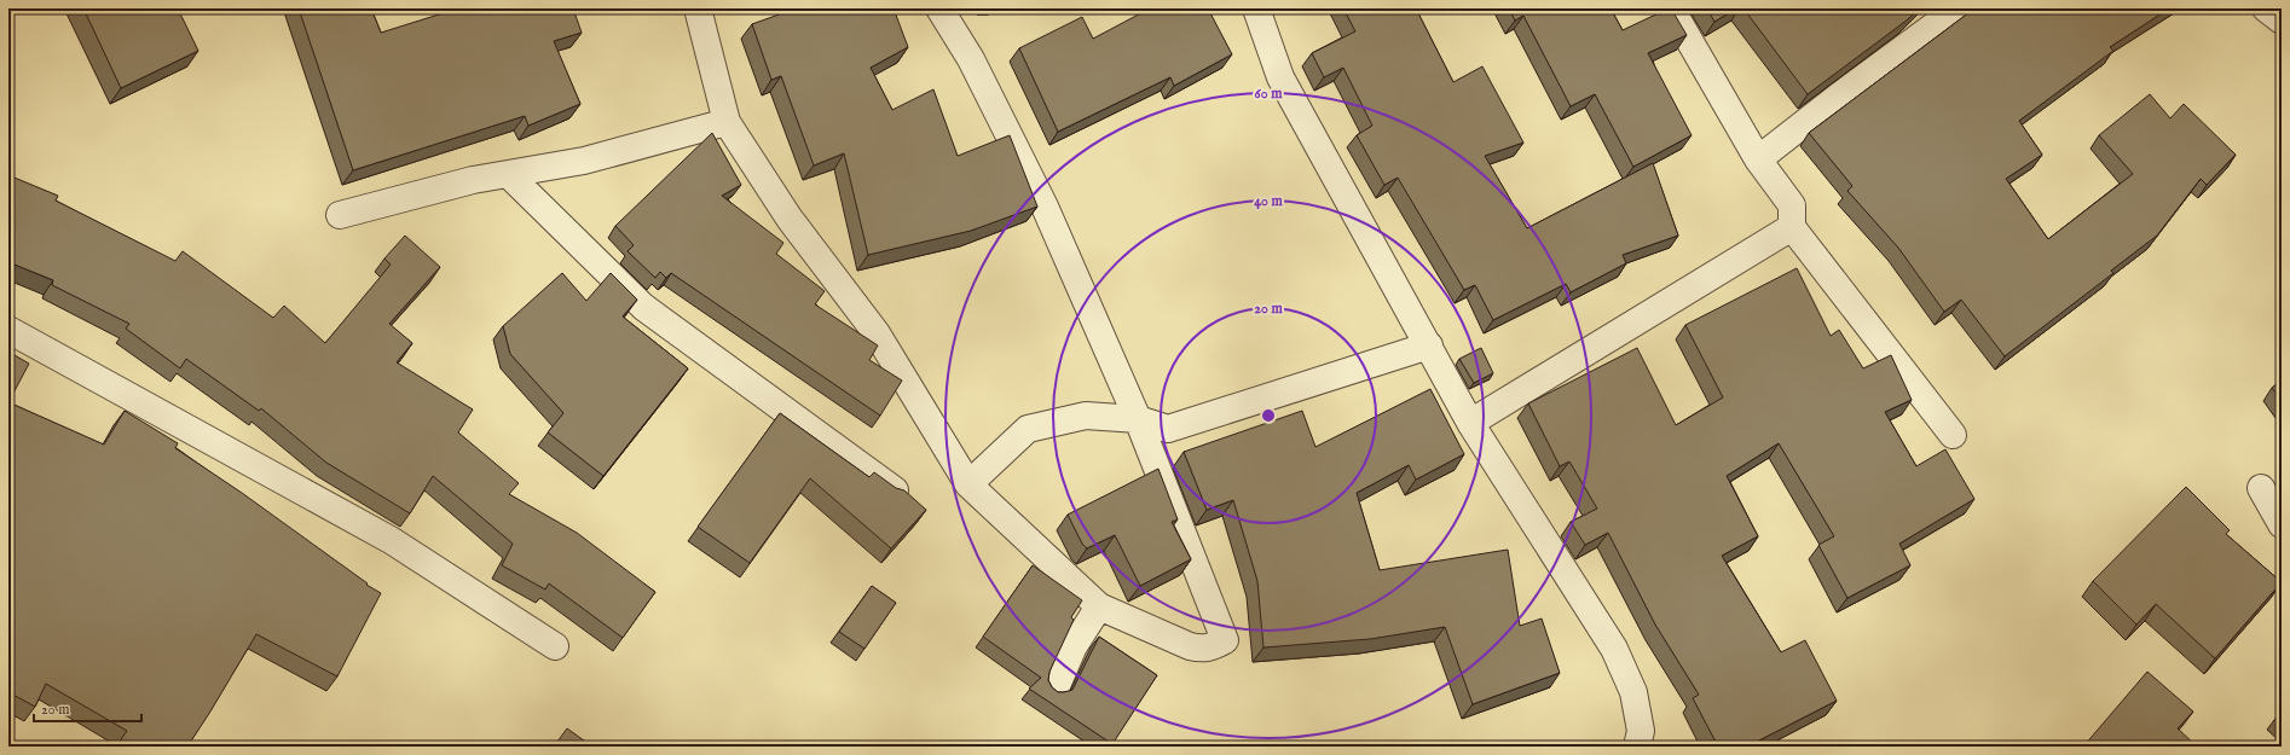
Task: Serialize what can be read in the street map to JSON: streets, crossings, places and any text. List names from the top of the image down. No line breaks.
{"scale_bar":"20 m","rings":["60 m","40 m","20 m"]}
